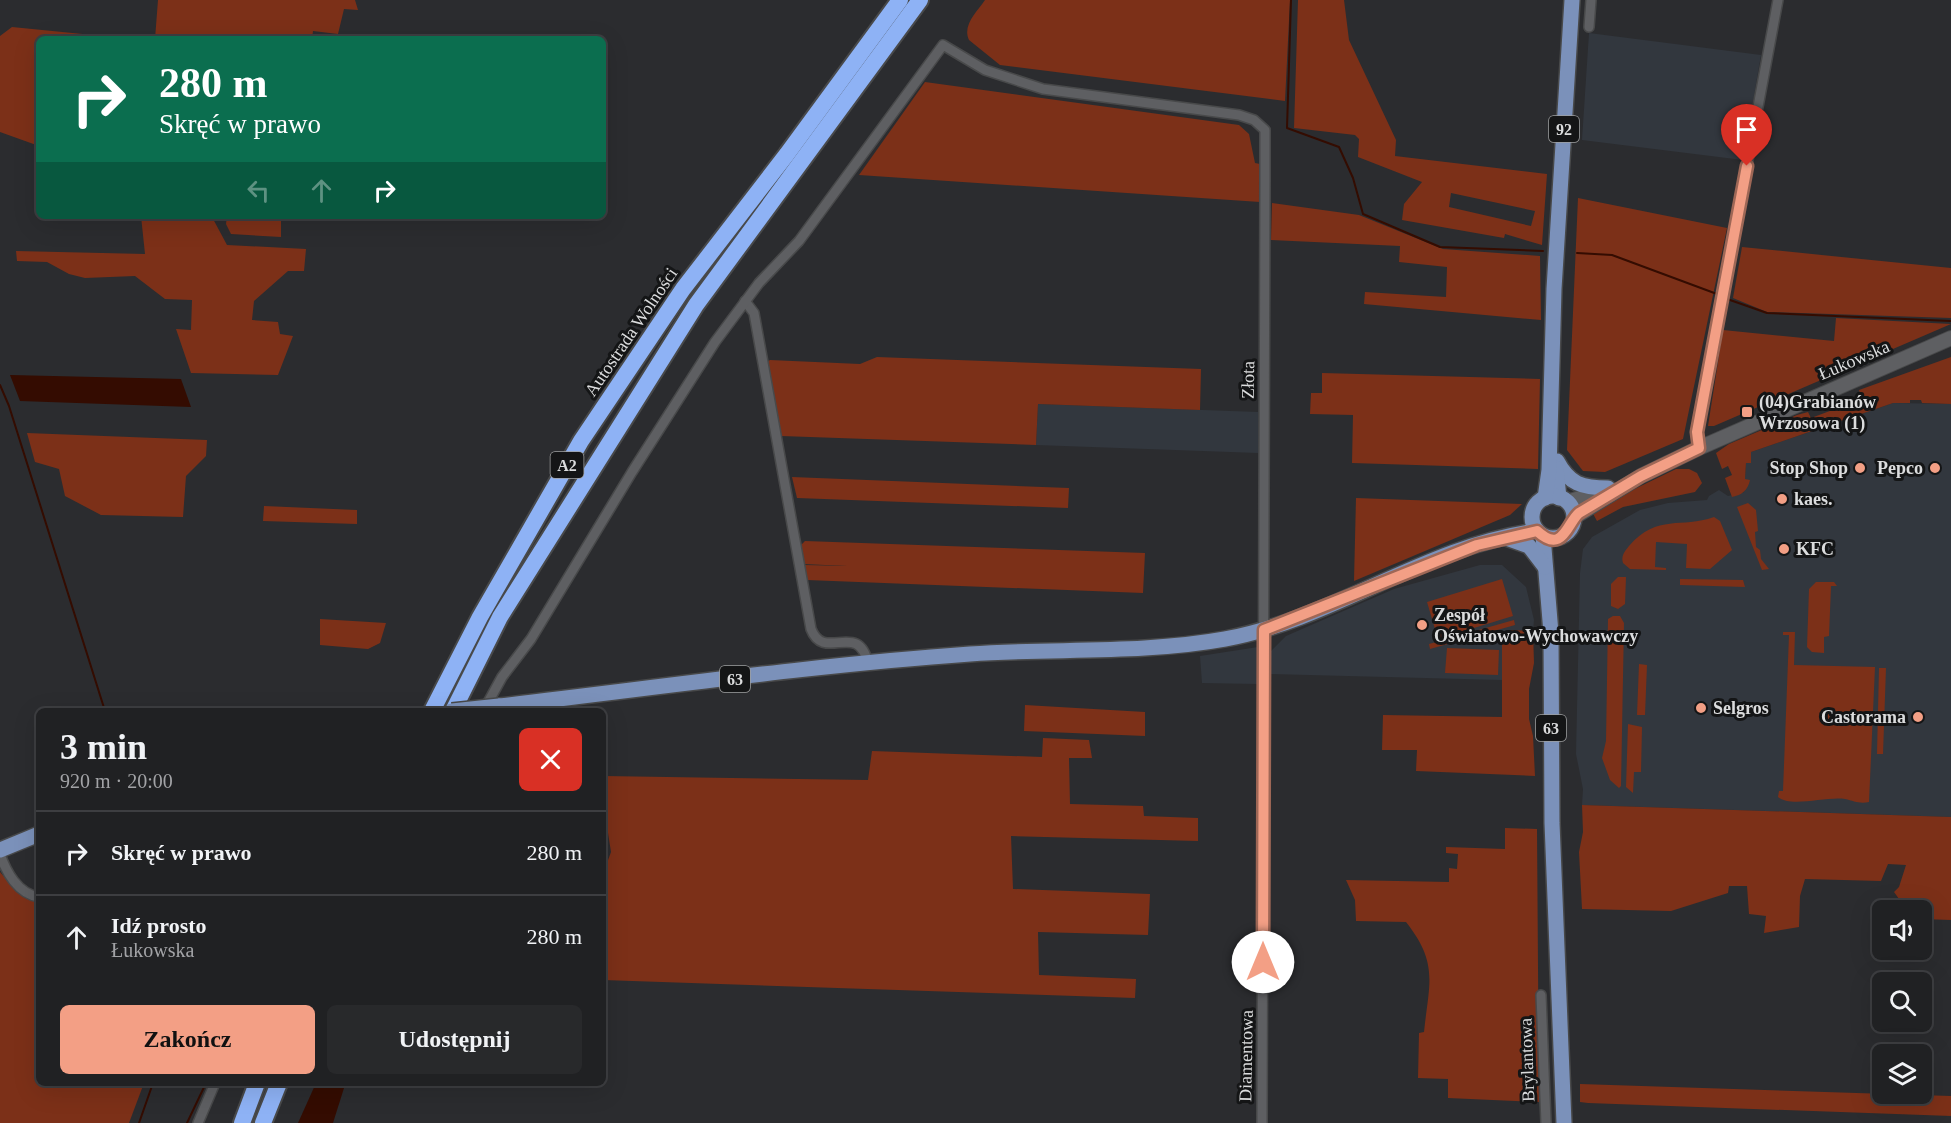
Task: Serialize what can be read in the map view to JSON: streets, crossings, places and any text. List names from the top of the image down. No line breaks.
{"streets":{"highway":["Autostrada Wolności","A2"],"main road":["92","Łukowska","63"],"street":["Złota","Diamentowa","Brylantowa"]},"crossings":[["92","Łukowska"],["92","63"],["Łukowska","63"],["Złota","63"],["Złota","Diamentowa"],["63","Diamentowa"]],"places":{"transit":["(04)Grabianów Wrzosowa (1)"],"other":["Stop Shop","Pepco","kaes.","KFC","Zespół Oświatowo-Wychowawczy","Selgros","Castorama"]},"page":{"turn":["280 m","Skręć w prawo"],"heading":["3 min","920 m · 20:00"],"list":[{"name":"Skręć w prawo","value":"280 m"},{"name":"Idź prosto","note":"Łukowska","value":"280 m"}],"buttons":["Zakończ","Udostępnij"]}}
